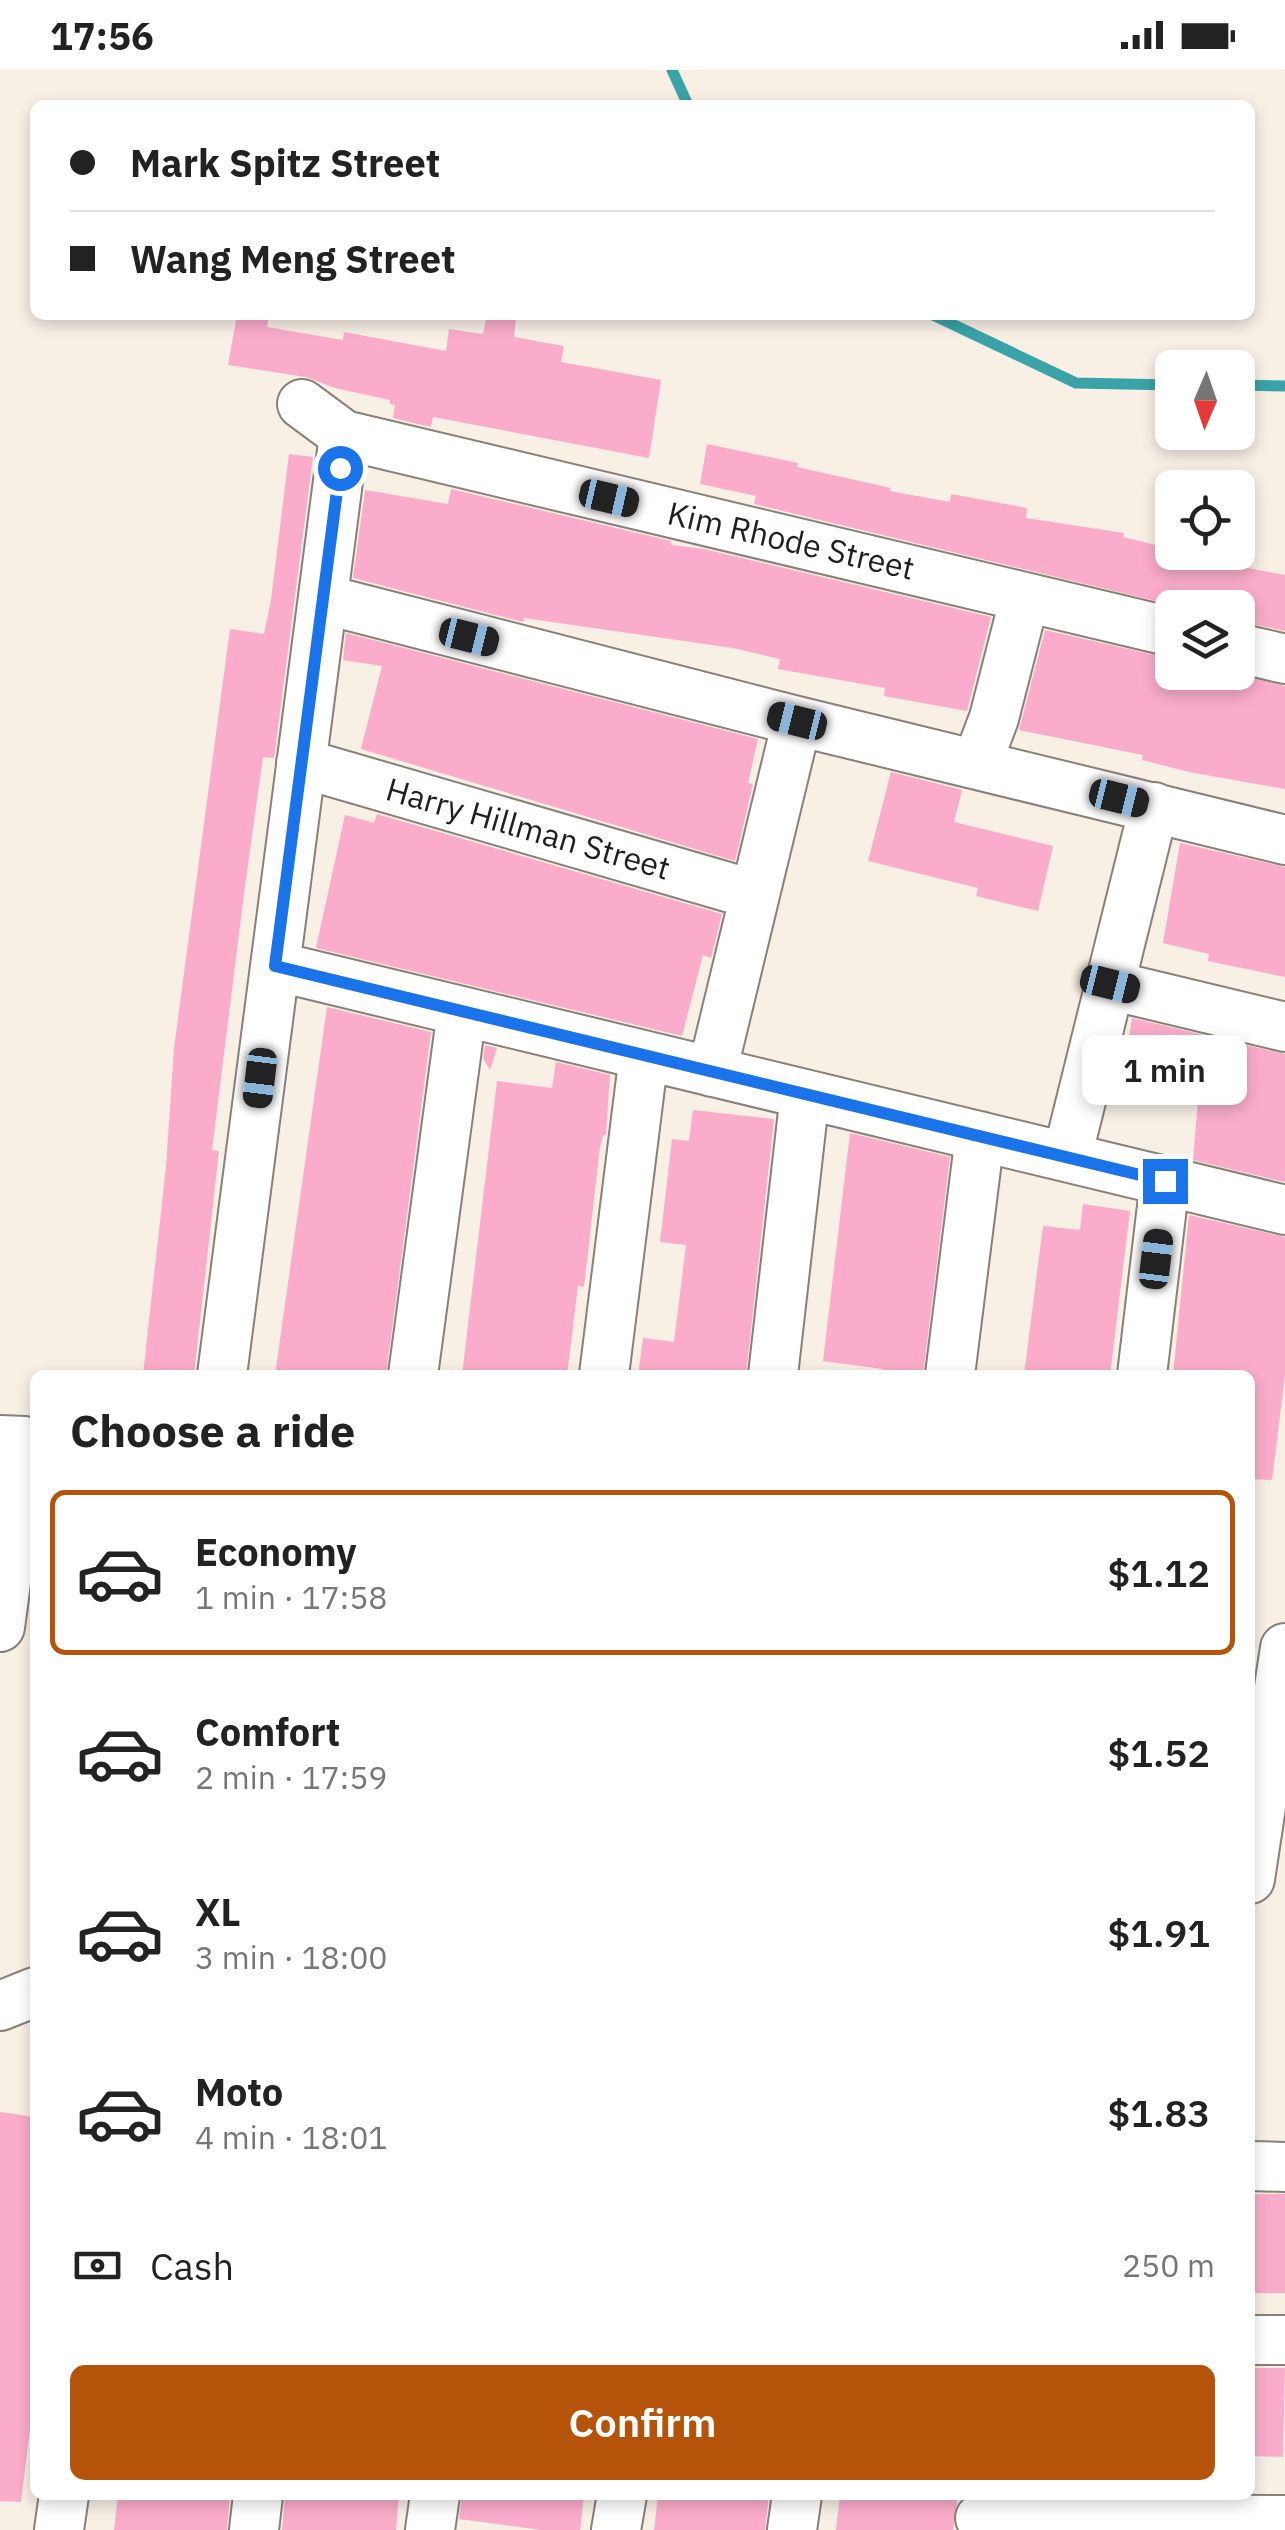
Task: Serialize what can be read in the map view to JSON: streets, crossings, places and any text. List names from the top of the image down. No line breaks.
{"streets":{"street":["Kim Rhode Street","Harry Hillman Street"]},"north":"bottom","page":{"status":"17:56","banner":["Mark Spitz Street","Wang Meng Street"],"bubble":"1 min","heading":"Choose a ride","list":[{"name":"Economy","note":"1 min · 17:58","value":"$1.12"},{"name":"Comfort","note":"2 min · 17:59","value":"$1.52"},{"name":"XL","note":"3 min · 18:00","value":"$1.91"},{"name":"Moto","note":"4 min · 18:01","value":"$1.83"}],"pay":["Cash","250 m"],"buttons":"Confirm"}}
